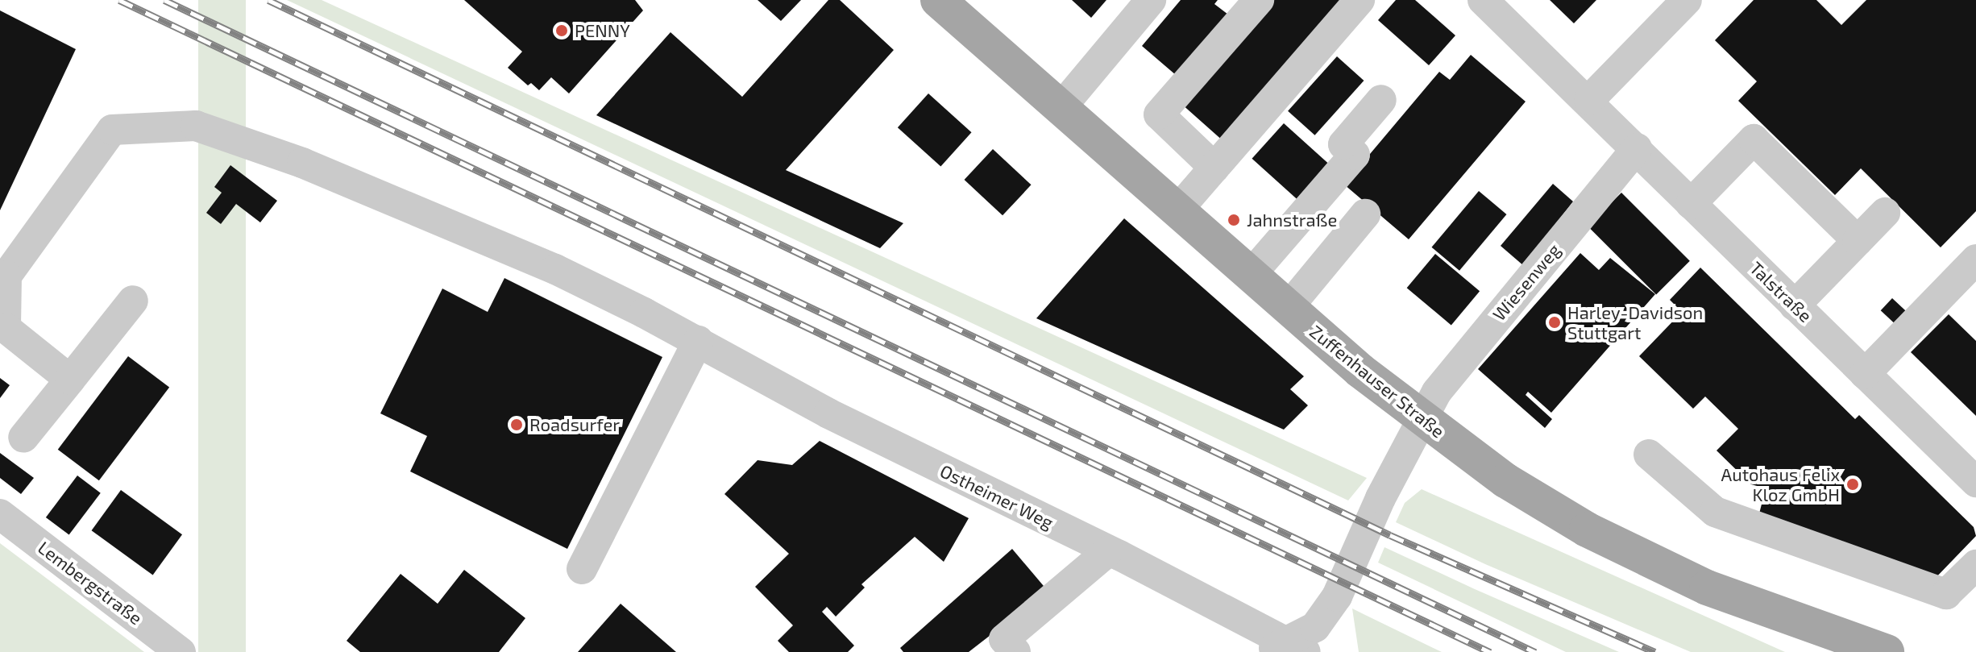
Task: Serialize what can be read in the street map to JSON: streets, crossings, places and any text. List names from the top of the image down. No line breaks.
{"streets":{"main road":["Zuffenhauser Straße"],"street":["Wiesenweg","Talstraße","Ostheimer Weg","Lembergstraße"]},"crossings":[["Wiesenweg","Talstraße"],["Wiesenweg","Zuffenhauser Straße"]],"places":["PENNY","Jahnstraße","Harley-Davidson Stuttgart","Roadsurfer","Autohaus Felix Kloz GmbH"]}
